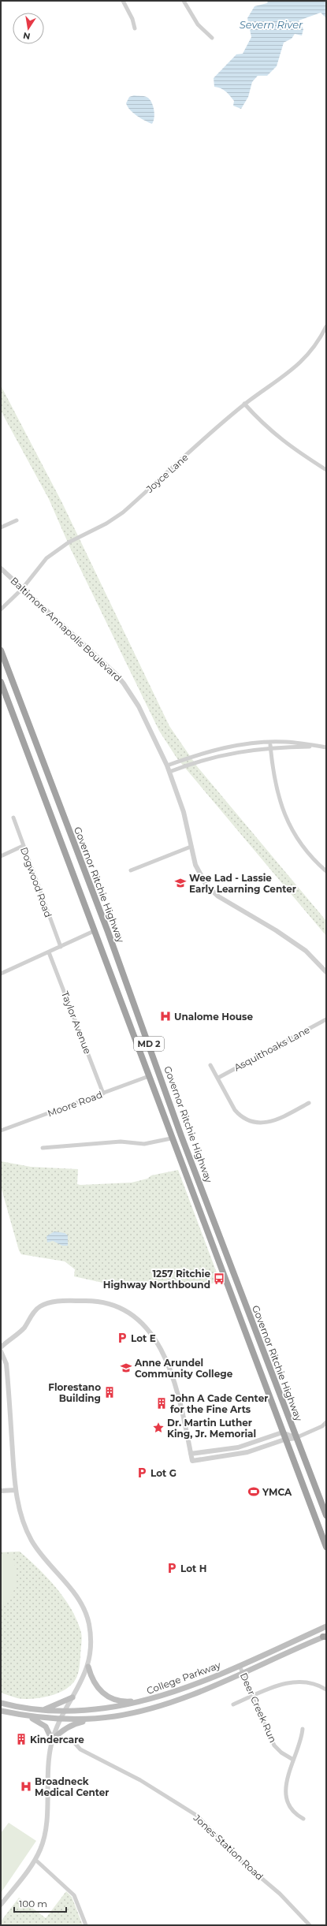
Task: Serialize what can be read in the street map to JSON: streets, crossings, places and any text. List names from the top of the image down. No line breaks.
{"streets":{"highway":["Governor Ritchie Highway","MD 2"],"main road":["College Parkway"],"street":["Joyce Lane","Baltimore Annapolis Boulevard","Dogwood Road","Taylor Avenue","Asquithoaks Lane","Moore Road","Deer Creek Run","Jones Station Road"]},"crossings":[["Joyce Lane","Baltimore Annapolis Boulevard"],["Governor Ritchie Highway","Moore Road"],["Taylor Avenue","Moore Road"],["College Parkway","Deer Creek Run"]],"water":["Severn River"],"places":{"school or university":["Wee Lad - Lassie Early Learning Center","Anne Arundel Community College"],"hospital":["Unalome House","Broadneck Medical Center"],"bus stop":["1257 Ritchie Highway Northbound"],"parking":["Lot E","Lot G","Lot H"],"building":["Florestano Building","John A Cade Center for the Fine Arts","Kindercare"],"place":["Dr. Martin Luther King, Jr. Memorial"],"sports":["YMCA"]},"scale_bar":"100 m","north":"bottom"}
